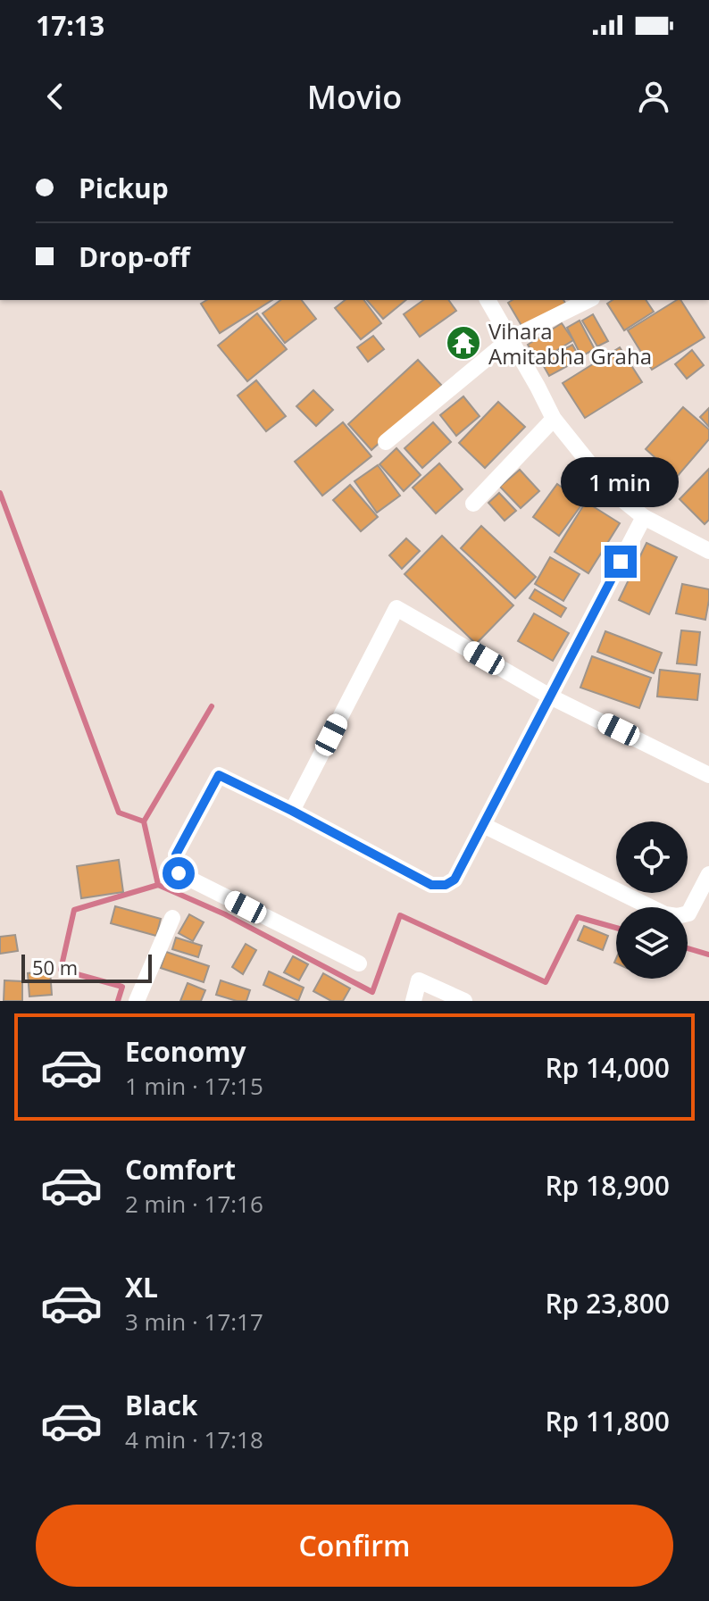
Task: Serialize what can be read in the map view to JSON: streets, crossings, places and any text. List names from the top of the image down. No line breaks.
{"places":{"temple":["Vihara Amitabha Graha"]},"scale_bar":"50 m","page":{"status":"17:13","header":"Movio","banner":["Pickup","Drop-off"],"bubble":"1 min","scale":"50 m","list":[{"name":"Economy","note":"1 min · 17:15","value":"Rp 14,000"},{"name":"Comfort","note":"2 min · 17:16","value":"Rp 18,900"},{"name":"XL","note":"3 min · 17:17","value":"Rp 23,800"},{"name":"Black","note":"4 min · 17:18","value":"Rp 11,800"}],"buttons":"Confirm"}}
